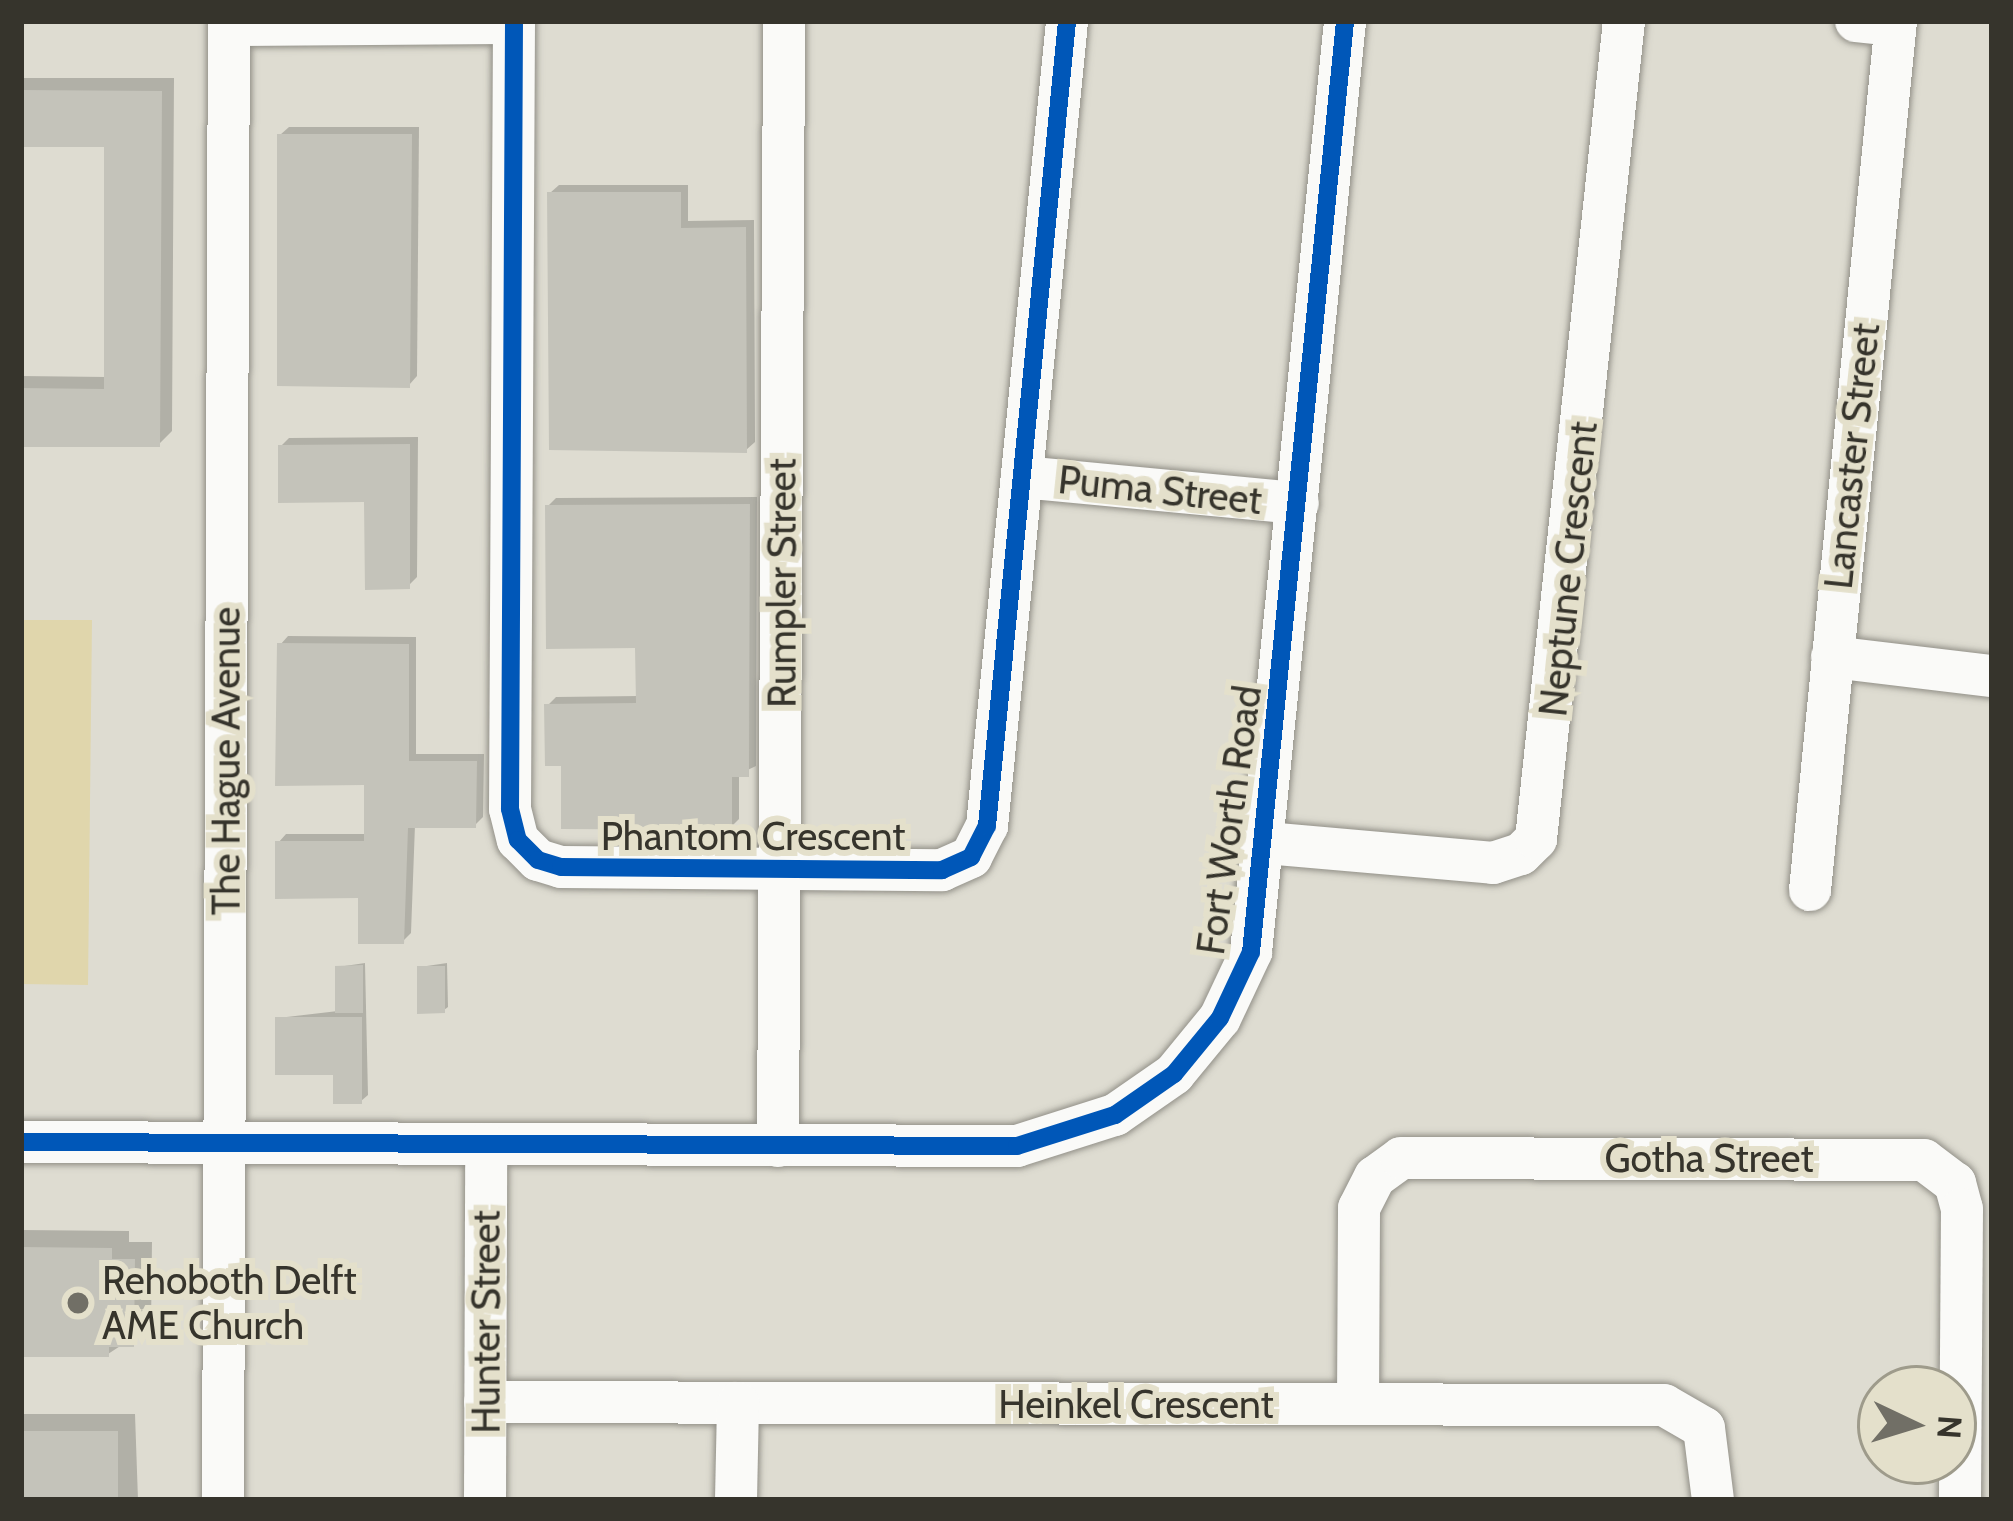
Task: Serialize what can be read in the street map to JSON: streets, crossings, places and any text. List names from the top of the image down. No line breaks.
{"streets":{"street":["Lancaster Street","Puma Street","Neptune Crescent","Rumpler Street","The Hague Avenue","Fort Worth Road","Phantom Crescent","Gotha Street","Hunter Street","Heinkel Crescent"]},"crossings":[["Puma Street","Fort Worth Road"],["Puma Street","Phantom Crescent"],["Neptune Crescent","Fort Worth Road"],["Rumpler Street","Fort Worth Road"],["Rumpler Street","Phantom Crescent"],["The Hague Avenue","Fort Worth Road"],["Fort Worth Road","Hunter Street"],["Gotha Street","Heinkel Crescent"],["Hunter Street","Heinkel Crescent"]],"places":["Rehoboth Delft AME Church"],"north":"right"}
